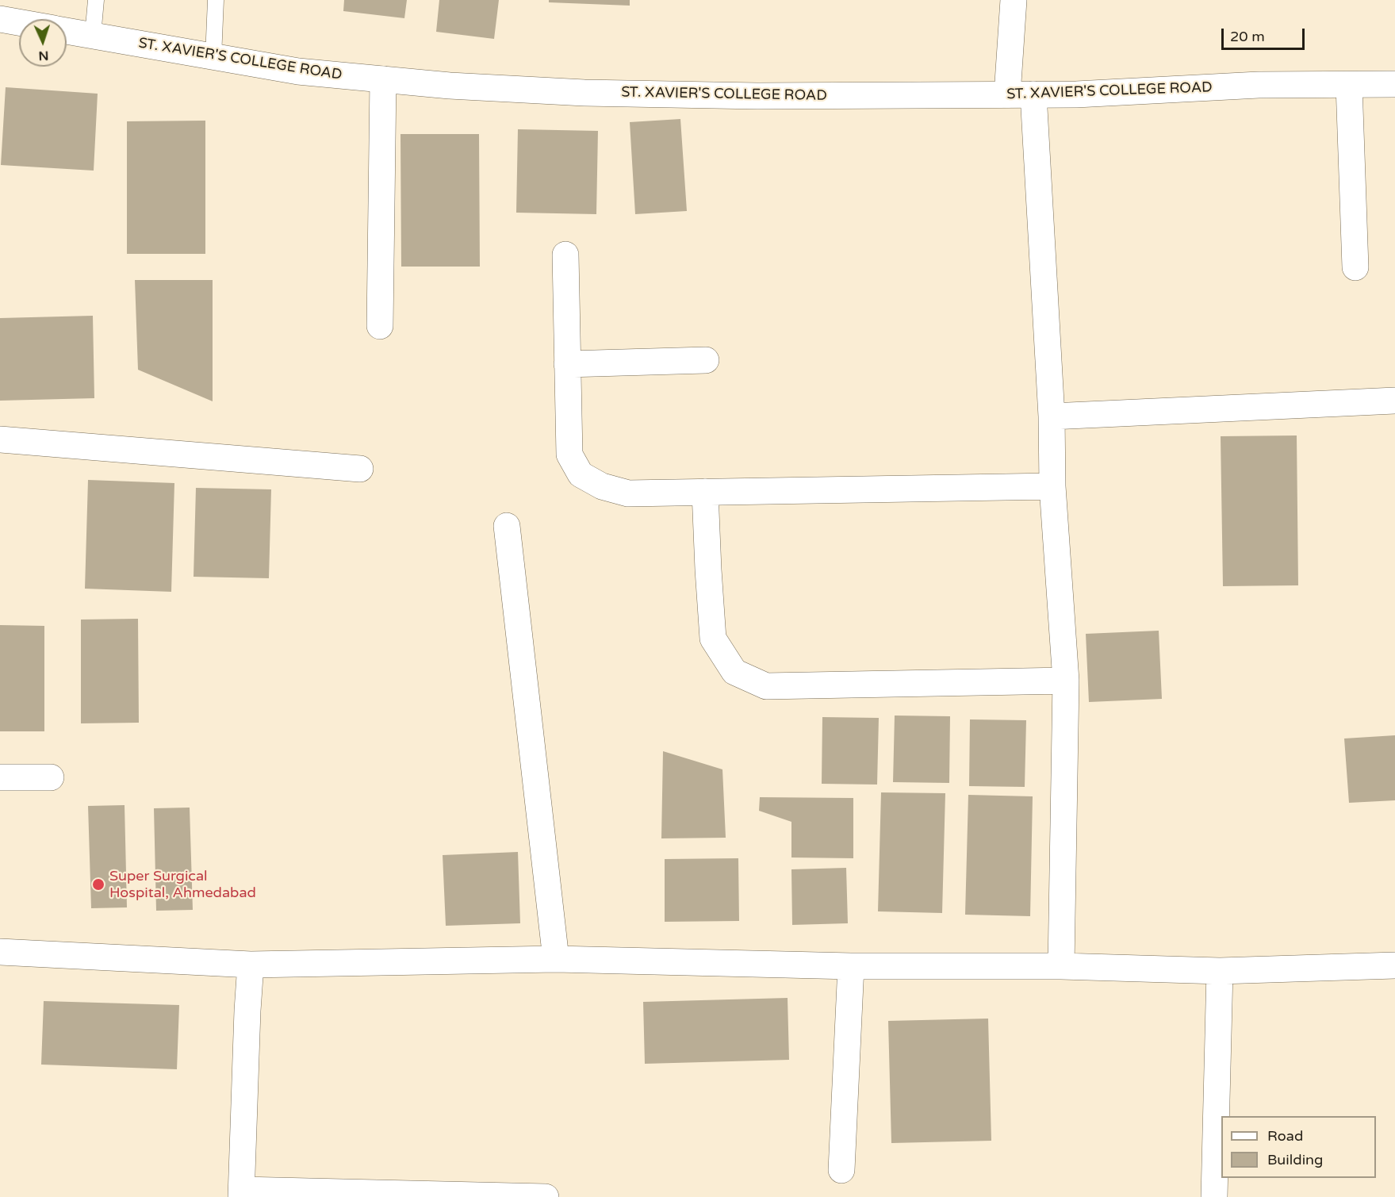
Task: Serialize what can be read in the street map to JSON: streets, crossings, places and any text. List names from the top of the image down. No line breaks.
{"streets":{"street":["ST. XAVIER'S COLLEGE ROAD"]},"places":["Super Surgical Hospital, Ahmedabad"],"legend":["Road","Building"],"scale_bar":"20 m","north":"bottom"}
